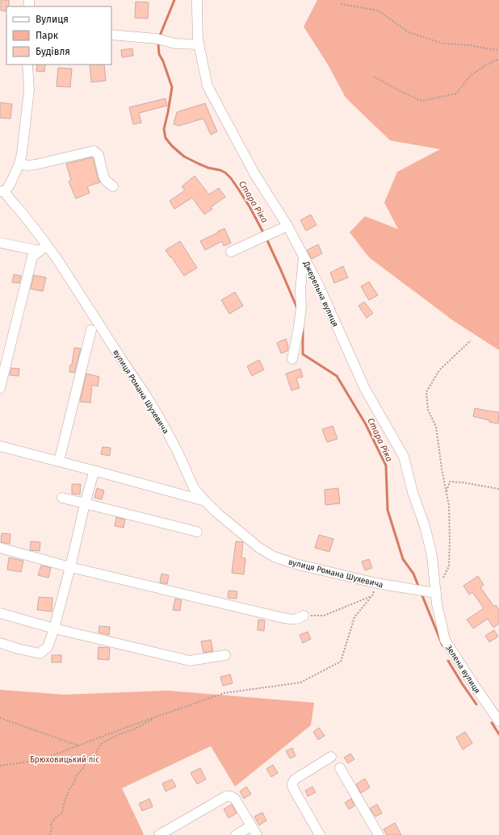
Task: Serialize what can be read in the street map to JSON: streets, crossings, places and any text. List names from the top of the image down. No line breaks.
{"streets":{"street":["Джерельна вулиця","вулиця Романа Шухевича","Зелена вулиця"]},"crossings":[["Джерельна вулиця","вулиця Романа Шухевича"],["Джерельна вулиця","Зелена вулиця"],["вулиця Романа Шухевича","Зелена вулиця"]],"water":["Стара Ріка"],"parks":["Брюховицький ліс"],"legend":["Вулиця","Парк","Будівля"]}
